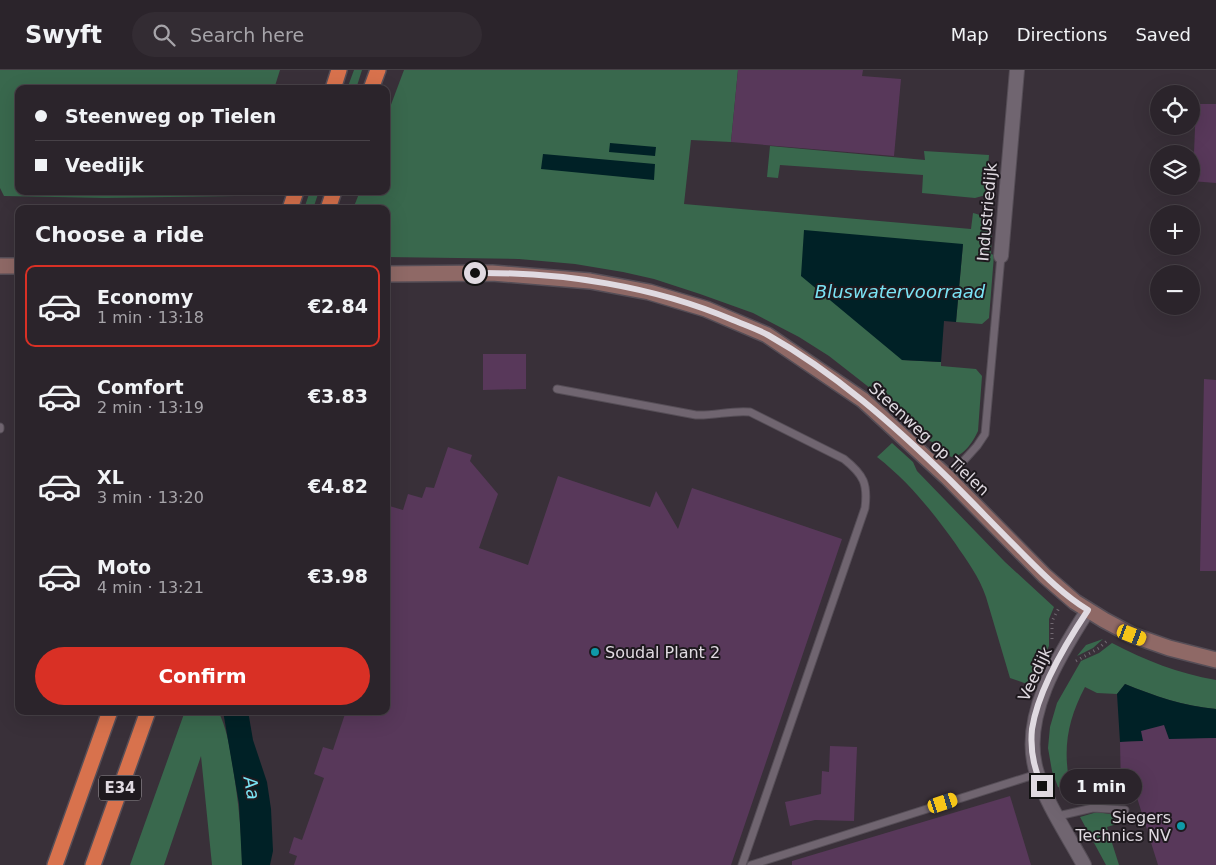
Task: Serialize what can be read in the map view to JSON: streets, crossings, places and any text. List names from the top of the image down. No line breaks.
{"streets":{"highway":["E34"],"street":["Industriedijk","Steenweg op Tielen","Veedijk"]},"crossings":[["Steenweg op Tielen","Veedijk"]],"water":["Bluswatervoorraad","Aa"],"places":["Soudal Plant 2","Siegers Technics NV"],"page":{"header":"Swyft","search":"Search here","nav":["Map","Directions","Saved"],"map_buttons":["+","−"],"banner":["Steenweg op Tielen","Veedijk"],"heading":"Choose a ride","list":[{"name":"Economy","note":"1 min · 13:18","value":"€2.84"},{"name":"Comfort","note":"2 min · 13:19","value":"€3.83"},{"name":"XL","note":"3 min · 13:20","value":"€4.82"},{"name":"Moto","note":"4 min · 13:21","value":"€3.98"}],"buttons":"Confirm","bubble":"1 min"}}
